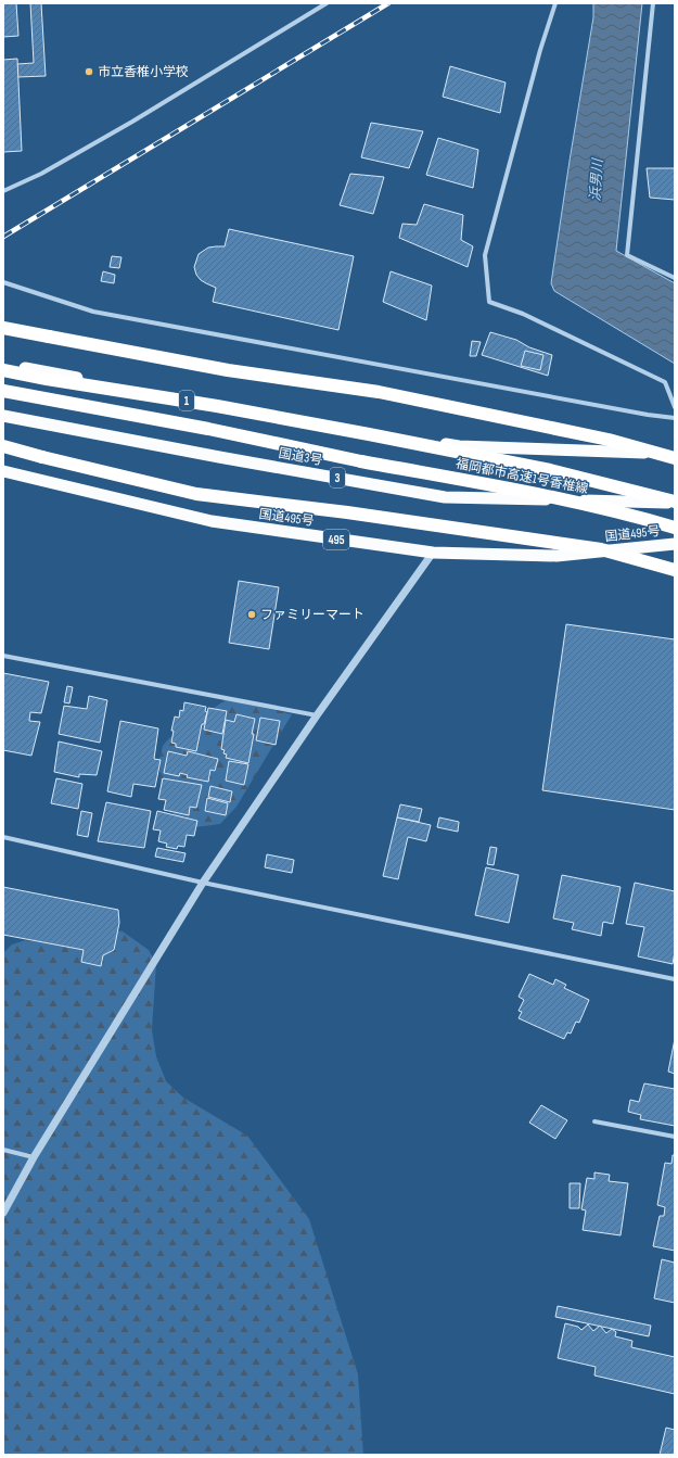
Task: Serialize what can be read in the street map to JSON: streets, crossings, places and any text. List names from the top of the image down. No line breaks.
{"streets":{"highway":["1","国道3号","福岡都市高速1号香椎線","3","国道495号","495"]},"crossings":[["国道3号","福岡都市高速1号香椎線"]],"water":["浜男川"],"places":["市立香椎小学校","ファミリーマート"]}
